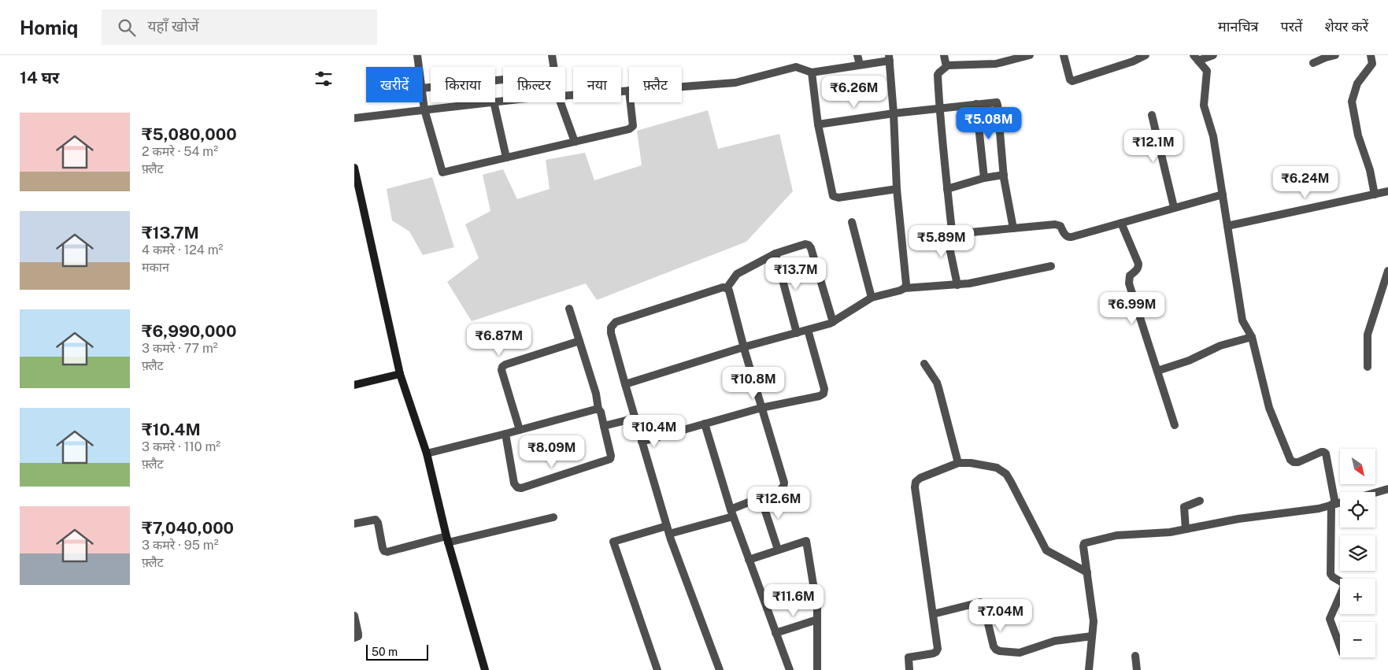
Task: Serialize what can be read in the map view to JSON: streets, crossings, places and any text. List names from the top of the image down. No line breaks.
{"scale_bar":"50 m","north":"bottom right","page":{"header":"Homiq","search":"यहाँ खोजें","nav":["मानचित्र","परतें","शेयर करें"],"heading":"14 घर","chip":["खरीदें","किराया","फ़िल्टर","नया","फ़्लैट"],"price":["₹6.26M","₹5.08M","₹12.1M","₹6.24M","₹5.89M","₹13.7M","₹6.99M","₹6.87M","₹10.8M","₹10.4M","₹8.09M","₹12.6M","₹11.6M","₹7.04M"],"list":[{"name":"₹5,080,000","note":"2 कमरे · 54 m² · फ़्लैट"},{"name":"₹13.7M","note":"4 कमरे · 124 m² · मकान"},{"name":"₹6,990,000","note":"3 कमरे · 77 m² · फ़्लैट"},{"name":"₹10.4M","note":"3 कमरे · 110 m² · फ़्लैट"},{"name":"₹7,040,000","note":"3 कमरे · 95 m² · फ़्लैट"}],"map_buttons":["+","−"],"scale":"50 m"}}
